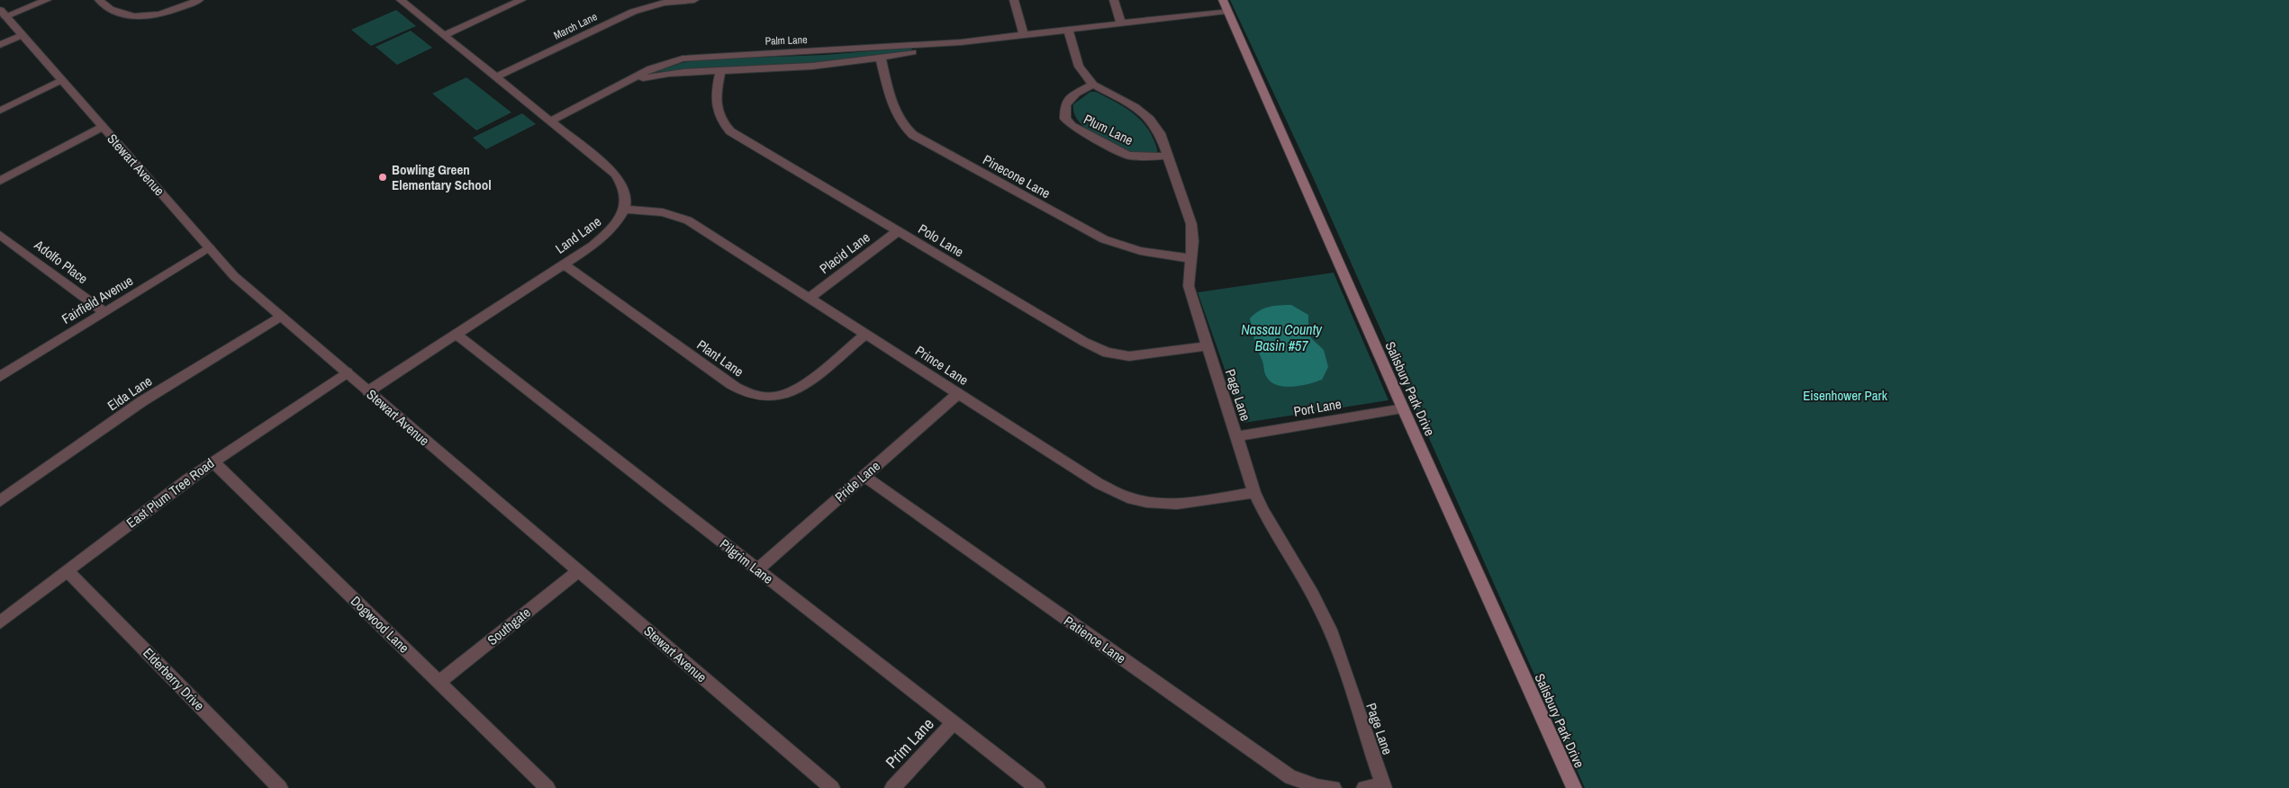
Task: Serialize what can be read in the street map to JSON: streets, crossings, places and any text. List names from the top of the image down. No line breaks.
{"streets":{"main road":["Salisbury Park Drive"],"street":["March Lane","Palm Lane","Plum Lane","Stewart Avenue","Pinecone Lane","Land Lane","Polo Lane","Placid Lane","Adolfo Place","Fairfield Avenue","Plant Lane","Prince Lane","Elda Lane","Page Lane","Port Lane","Pride Lane","East Plum Tree Road","Pilgrim Lane","Dogwood Lane","Southgate","Patience Lane","Elderberry Drive","Prim Lane"]},"crossings":[["Palm Lane","Pinecone Lane"],["Palm Lane","Polo Lane"],["Palm Lane","Salisbury Park Drive"],["Palm Lane","Page Lane"],["Plum Lane","Page Lane"],["Stewart Avenue","Land Lane"],["Stewart Avenue","Fairfield Avenue"],["Stewart Avenue","Elda Lane"],["Stewart Avenue","East Plum Tree Road"],["Stewart Avenue","Southgate"],["Pinecone Lane","Page Lane"],["Land Lane","Plant Lane"],["Land Lane","Prince Lane"],["Land Lane","Pilgrim Lane"],["Polo Lane","Placid Lane"],["Polo Lane","Page Lane"],["Placid Lane","Prince Lane"],["Adolfo Place","Fairfield Avenue"],["Plant Lane","Prince Lane"],["Prince Lane","Page Lane"],["Prince Lane","Pride Lane"],["Salisbury Park Drive","Port Lane"],["Page Lane","Port Lane"],["Pride Lane","Pilgrim Lane"],["Pride Lane","Patience Lane"],["East Plum Tree Road","Dogwood Lane"],["East Plum Tree Road","Elderberry Drive"],["Pilgrim Lane","Prim Lane"],["Dogwood Lane","Southgate"]],"water":["Nassau County Basin #57"],"parks":["Eisenhower Park"],"places":["Bowling Green Elementary School"]}
